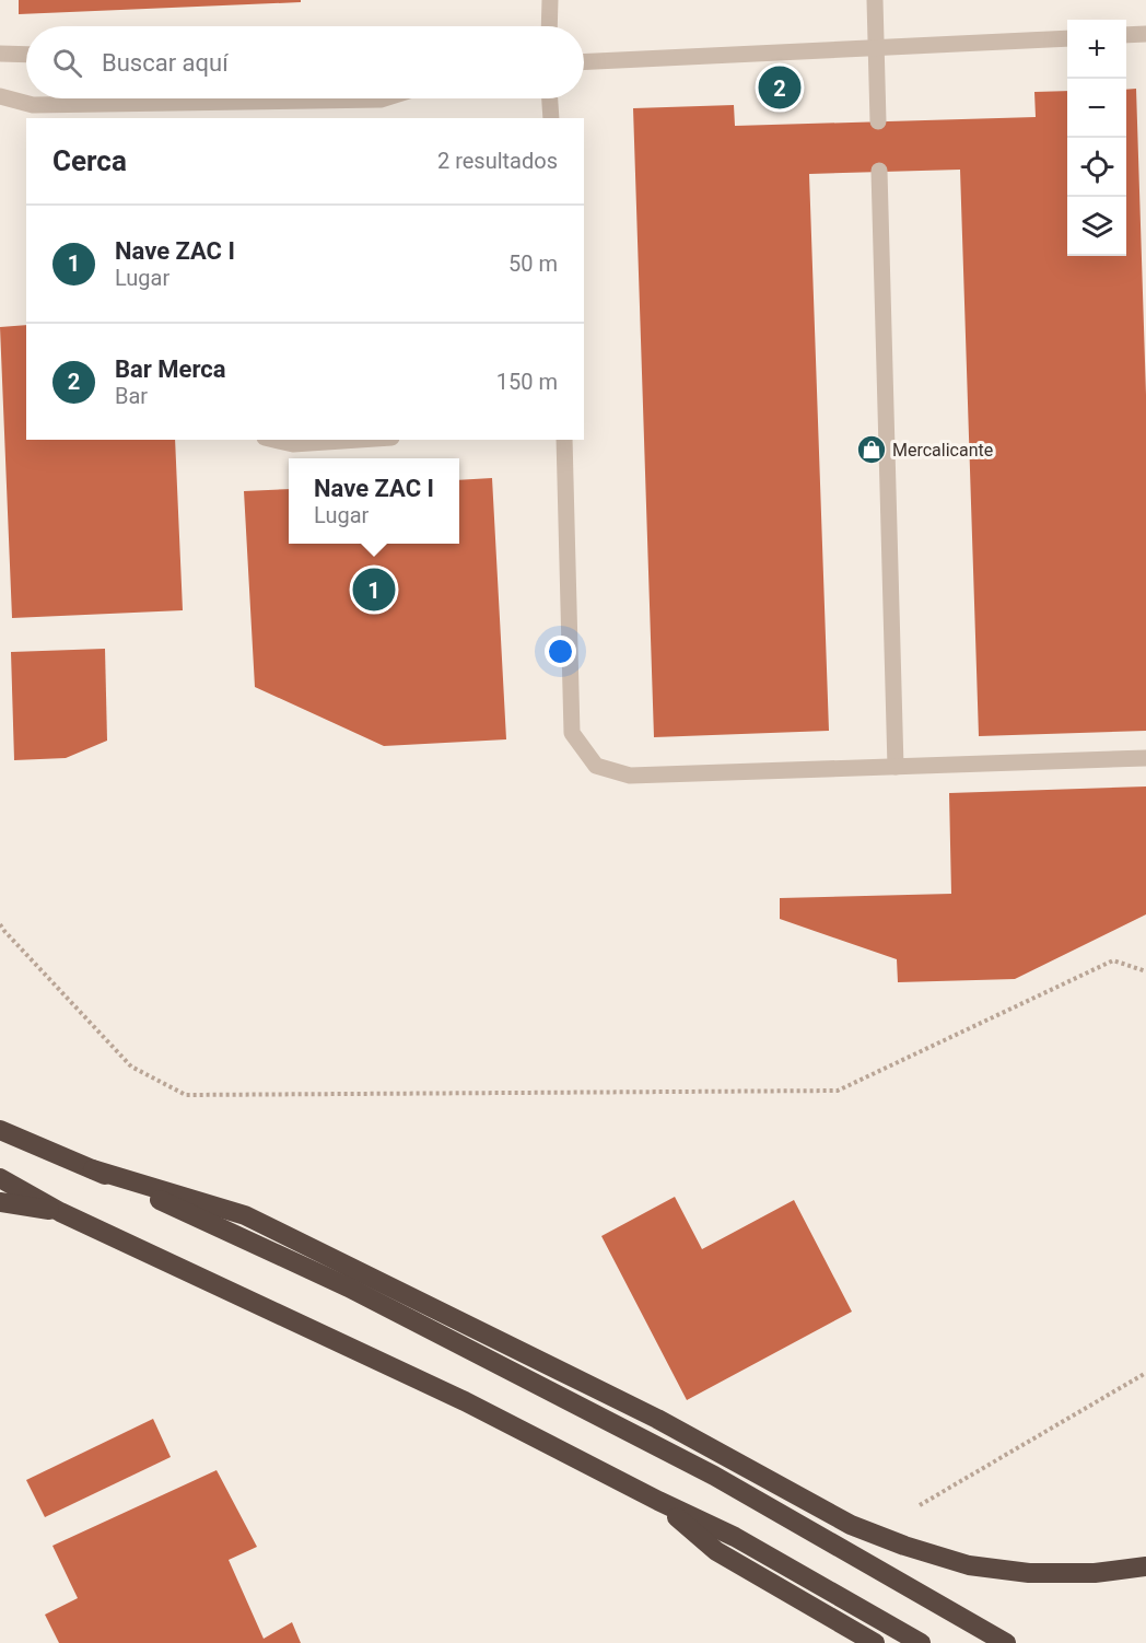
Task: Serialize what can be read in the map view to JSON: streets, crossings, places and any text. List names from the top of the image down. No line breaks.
{"places":{"shop":["Mercalicante"]},"page":{"map_buttons":["+","−"],"search":"Buscar aquí","pins":["2","1"],"heading":["Cerca","2 resultados"],"list":[{"mark":"1","name":"Nave ZAC I","note":"Lugar","value":"50 m"},{"mark":"2","name":"Bar Merca","note":"Bar","value":"150 m"}],"popup":["Nave ZAC I","Lugar"]}}
